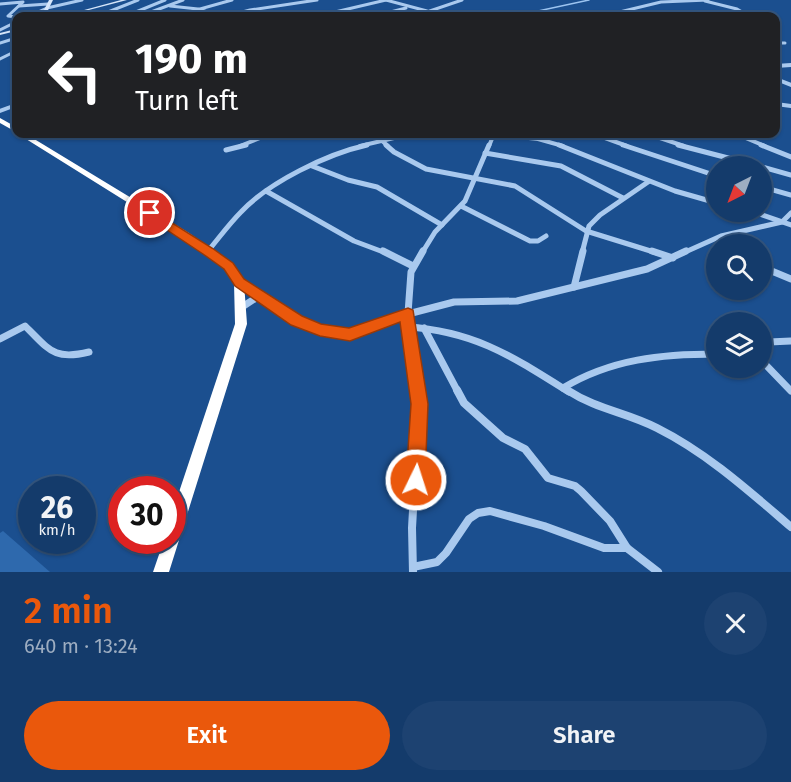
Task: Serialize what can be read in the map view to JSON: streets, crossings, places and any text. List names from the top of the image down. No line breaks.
{"north":"bottom left","page":{"turn":["190 m","Turn left"],"speed":"26 km/h","limit":"30","heading":["2 min","640 m · 13:24"],"buttons":["Exit","Share"]}}
